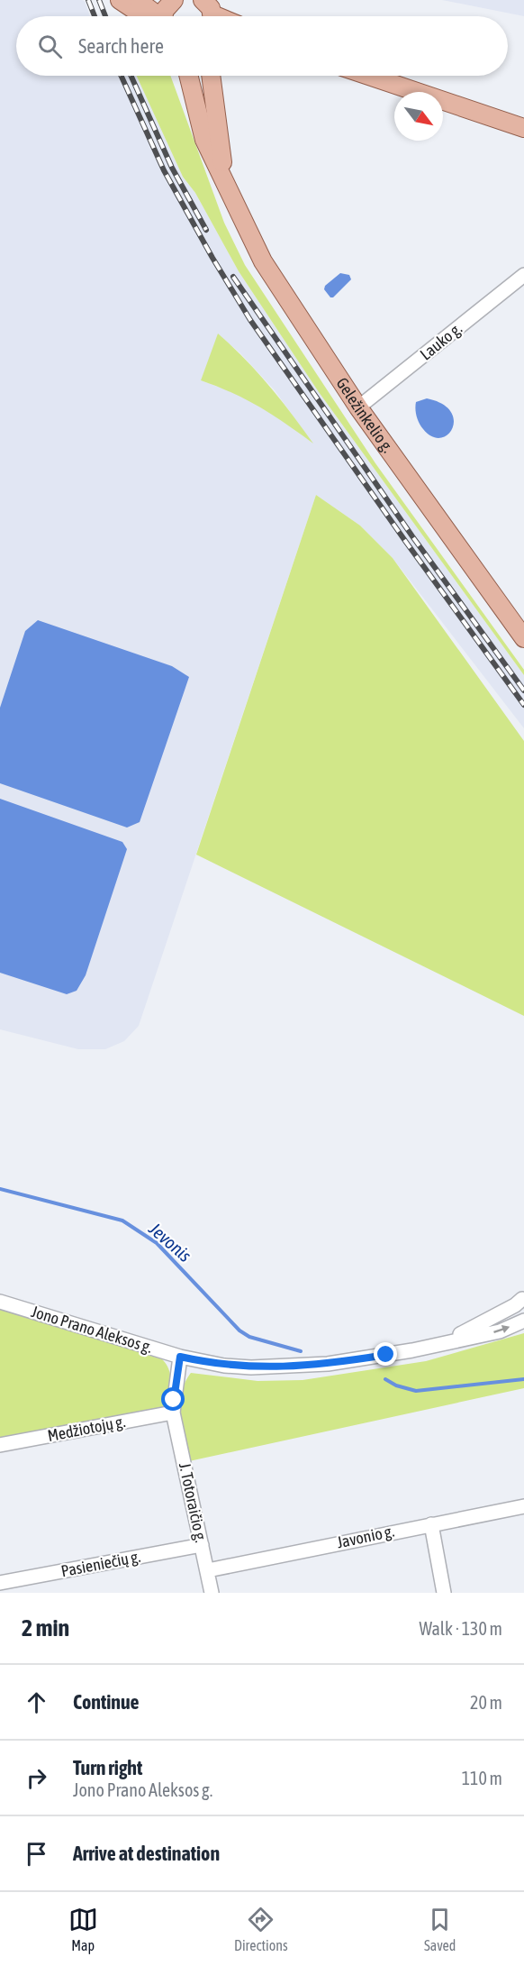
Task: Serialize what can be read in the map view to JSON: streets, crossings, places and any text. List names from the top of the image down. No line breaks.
{"streets":{"main road":["Geležinkelio g."],"street":["Lauko g.","Jono Prano Aleksos g.","Medžiotojų g.","J. Totoraičio g.","Javonio g.","Pasieniečių g."]},"crossings":[["Lauko g.","Geležinkelio g."],["Jono Prano Aleksos g.","J. Totoraičio g."],["Medžiotojų g.","J. Totoraičio g."],["J. Totoraičio g.","Javonio g."],["J. Totoraičio g.","Pasieniečių g."]],"water":["Jevonis"],"north":"bottom right","page":{"search":"Search here","heading":["2 min","Walk · 130 m"],"list":[["Continue","20 m"],["Turn right","Jono Prano Aleksos g.","110 m"],"Arrive at destination"],"nav":["Map","Directions","Saved"]}}
